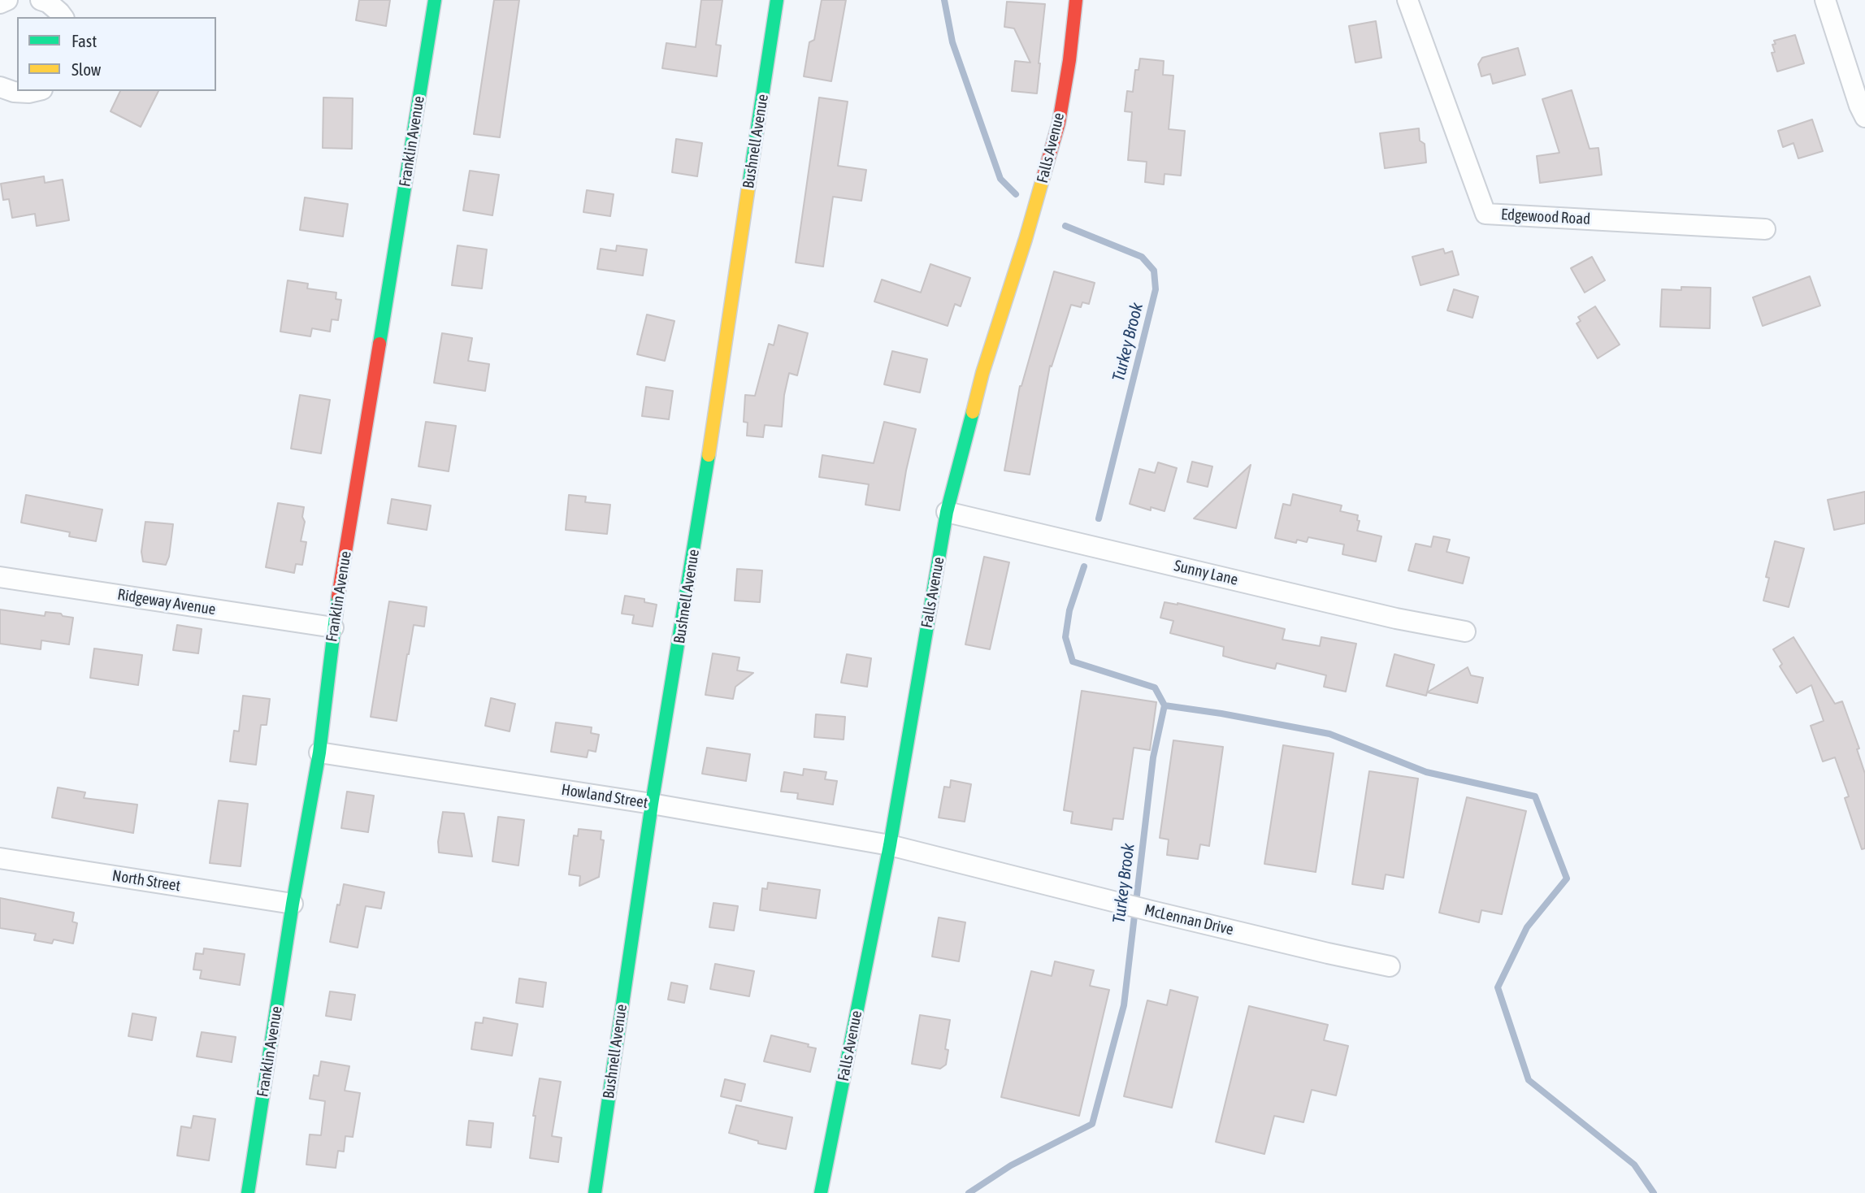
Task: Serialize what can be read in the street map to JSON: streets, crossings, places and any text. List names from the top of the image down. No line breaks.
{"streets":{"street":["Franklin Avenue","Bushnell Avenue","Falls Avenue","Edgewood Road","Sunny Lane","Ridgeway Avenue","Howland Street","North Street","McLennan Drive"]},"crossings":[["Franklin Avenue","Ridgeway Avenue"],["Franklin Avenue","Howland Street"],["Franklin Avenue","North Street"],["Bushnell Avenue","Howland Street"],["Falls Avenue","Sunny Lane"],["Falls Avenue","Howland Street"],["Falls Avenue","McLennan Drive"],["Howland Street","McLennan Drive"]],"water":["Turkey Brook"],"legend":["Fast","Slow"]}
